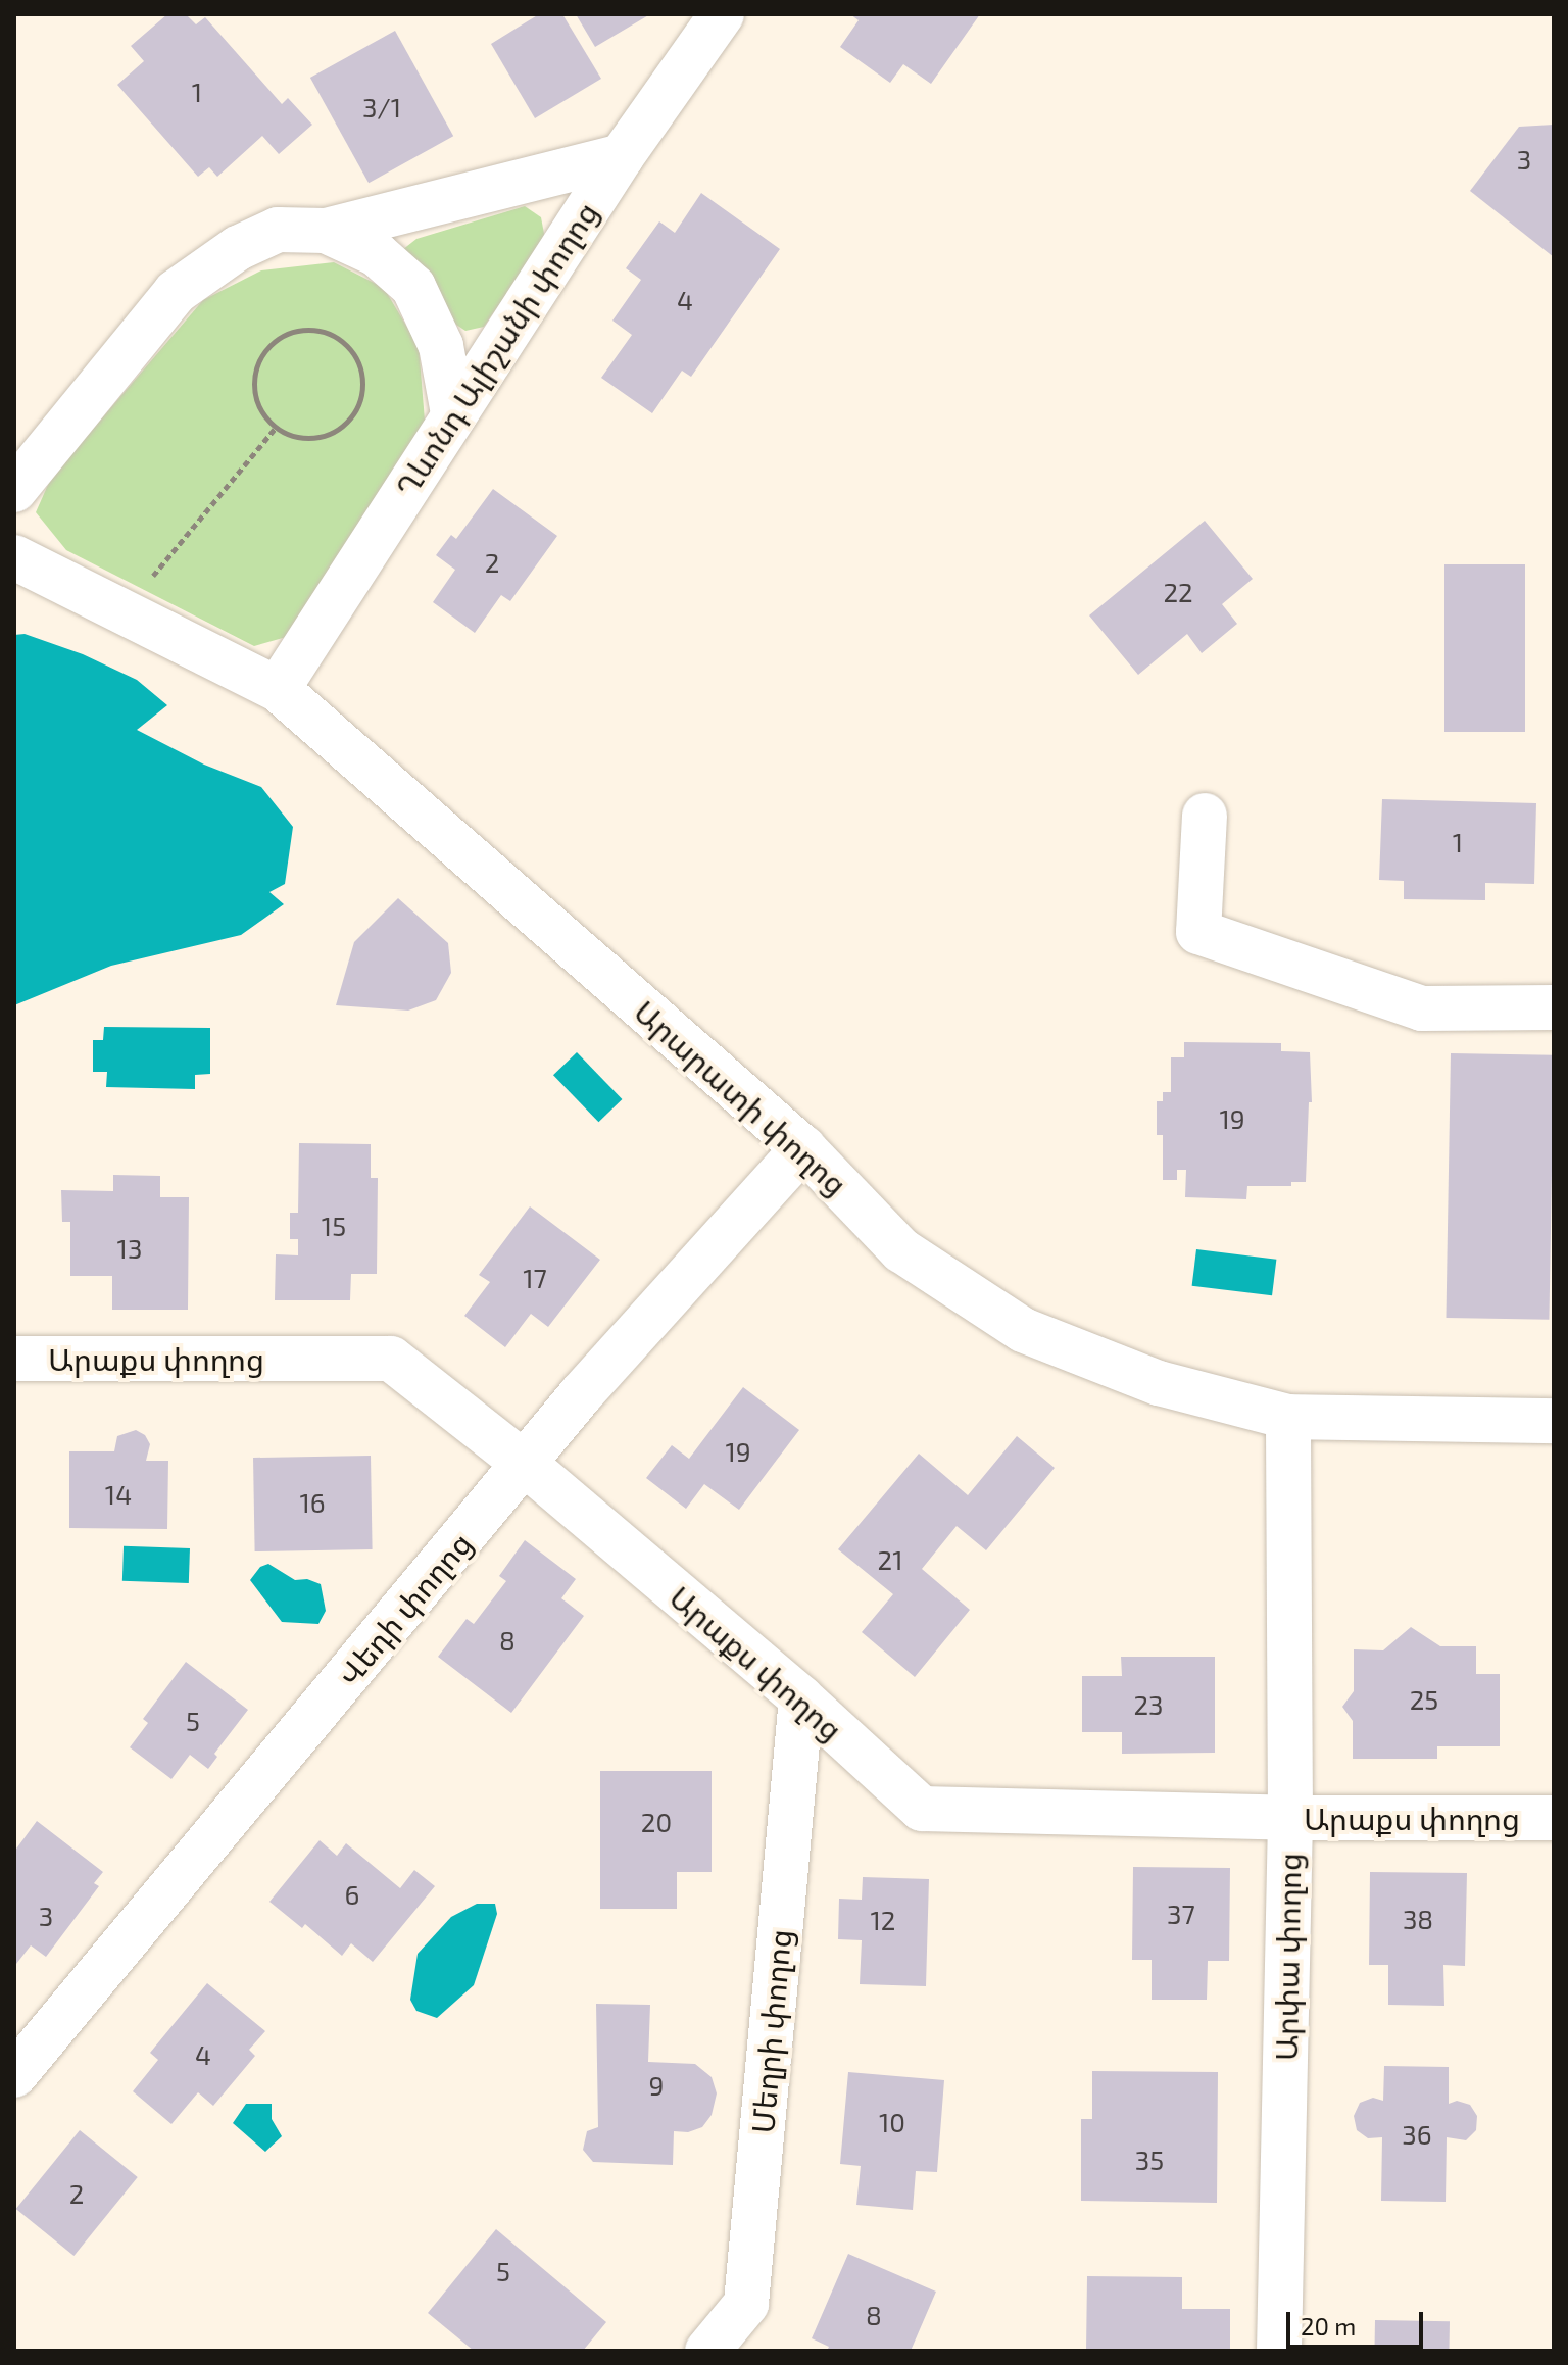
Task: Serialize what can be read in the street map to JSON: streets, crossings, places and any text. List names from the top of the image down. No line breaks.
{"streets":{"street":["Ղևոնդ Ալիշանի փողոց","Արարատի փողոց","Արաքս փողոց","Վեդի փողոց","Արփա փողոց","Մեղրի փողոց"]},"crossings":[["Ղևոնդ Ալիշանի փողոց","Արարատի փողոց"],["Արարատի փողոց","Վեդի փողոց"],["Արարատի փողոց","Արփա փողոց"],["Արաքս փողոց","Վեդի փողոց"],["Արաքս փողոց","Արփա փողոց"],["Արաքս փողոց","Մեղրի փողոց"]],"house_numbers":["1","3/1","3","4","2","22","1","19","15","13","17","19","14","16","21","8","25","23","5","20","6","37","3","38","12","4","9","10","36","35","2","5","8"],"scale_bar":"20 m"}
